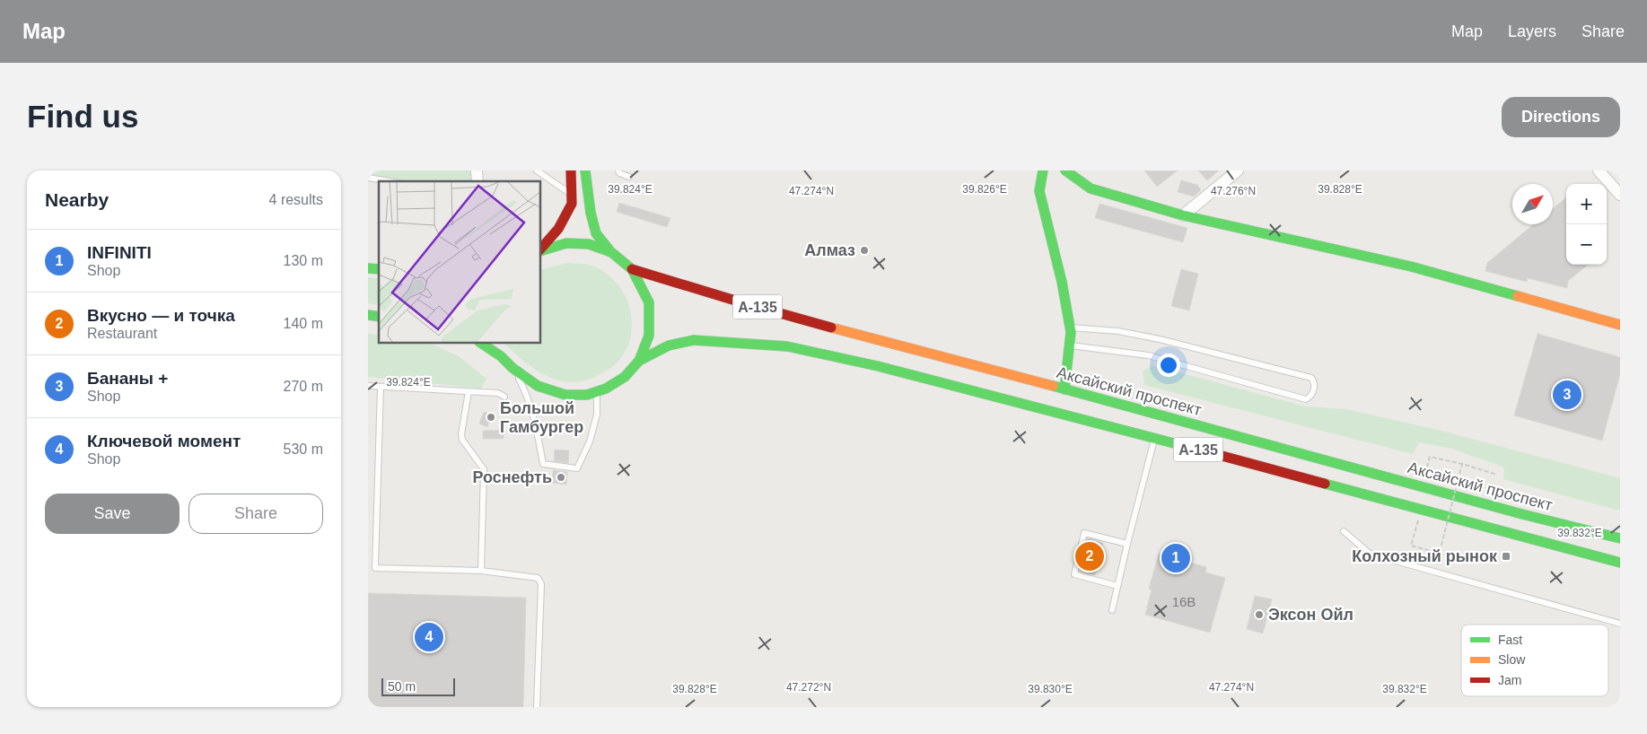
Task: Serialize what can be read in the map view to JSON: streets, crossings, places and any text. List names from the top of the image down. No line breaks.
{"streets":{"main road":["А-135","Аксайский проспект"]},"places":{"other":["Алмаз","Большой Гамбургер","Роснефть","Эксон Ойл"],"transit":["Колхозный рынок"]},"house_numbers":["16В"],"legend":["Fast","Slow","Jam"],"scale_bar":"50 m","north":"top right","page":{"header":"Map","nav":["Map","Layers","Share"],"buttons":["Directions",["Save","Share"]],"title":"Find us","heading":["Nearby","4 results"],"map_buttons":["+","−"],"list":[{"mark":"1","name":"INFINITI","note":"Shop","value":"130 m"},{"mark":"2","name":"Вкусно — и точка","note":"Restaurant","value":"140 m"},{"mark":"3","name":"Бананы +","note":"Shop","value":"270 m"},{"mark":"4","name":"Ключевой момент","note":"Shop","value":"530 m"}],"pins":["3","2","1","4"],"scale":"50 m"},"coordinates":["39.828°E","39.824°E","39.826°E","47.274°N","47.276°N","39.832°E","47.272°N","39.830°E"]}
